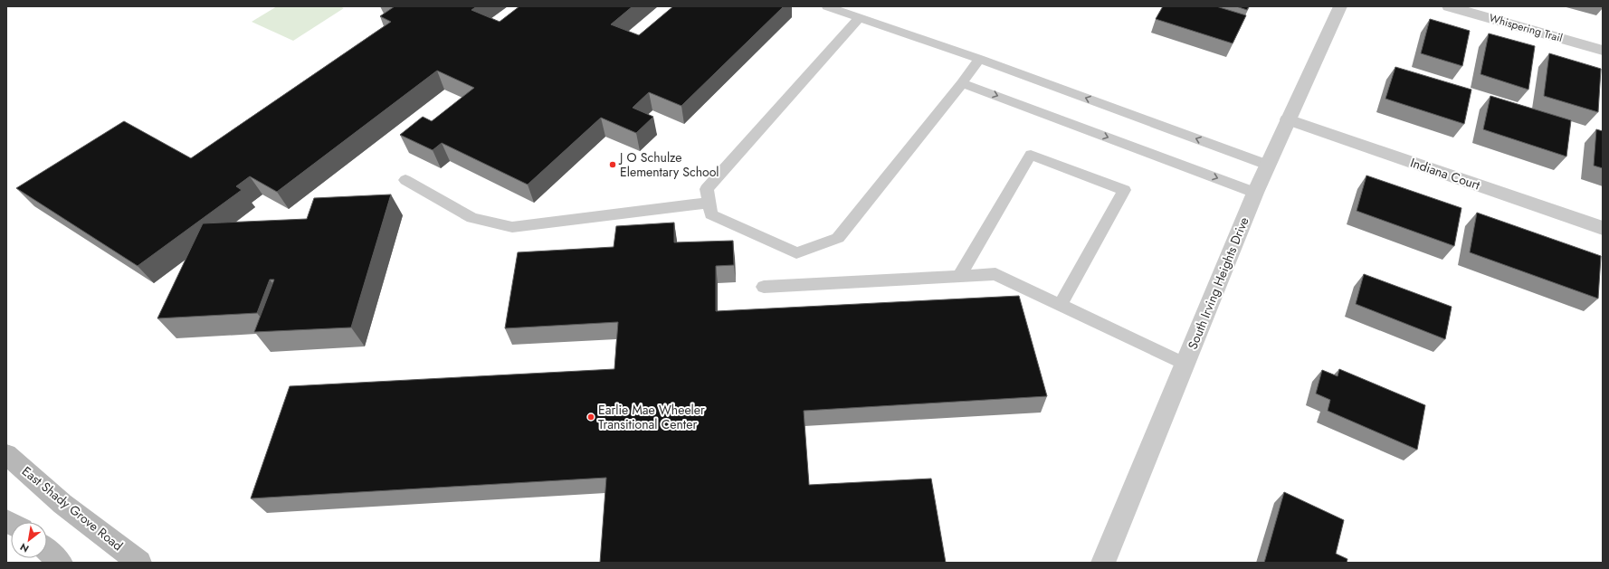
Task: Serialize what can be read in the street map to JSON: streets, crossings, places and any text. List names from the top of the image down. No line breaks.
{"streets":{"main road":["East Shady Grove Road"],"street":["Whispering Trail","Indiana Court","South Irving Heights Drive"]},"crossings":[["Indiana Court","South Irving Heights Drive"]],"places":["J O Schulze Elementary School","Earlie Mae Wheeler Transitional Center"],"north":"bottom left"}
